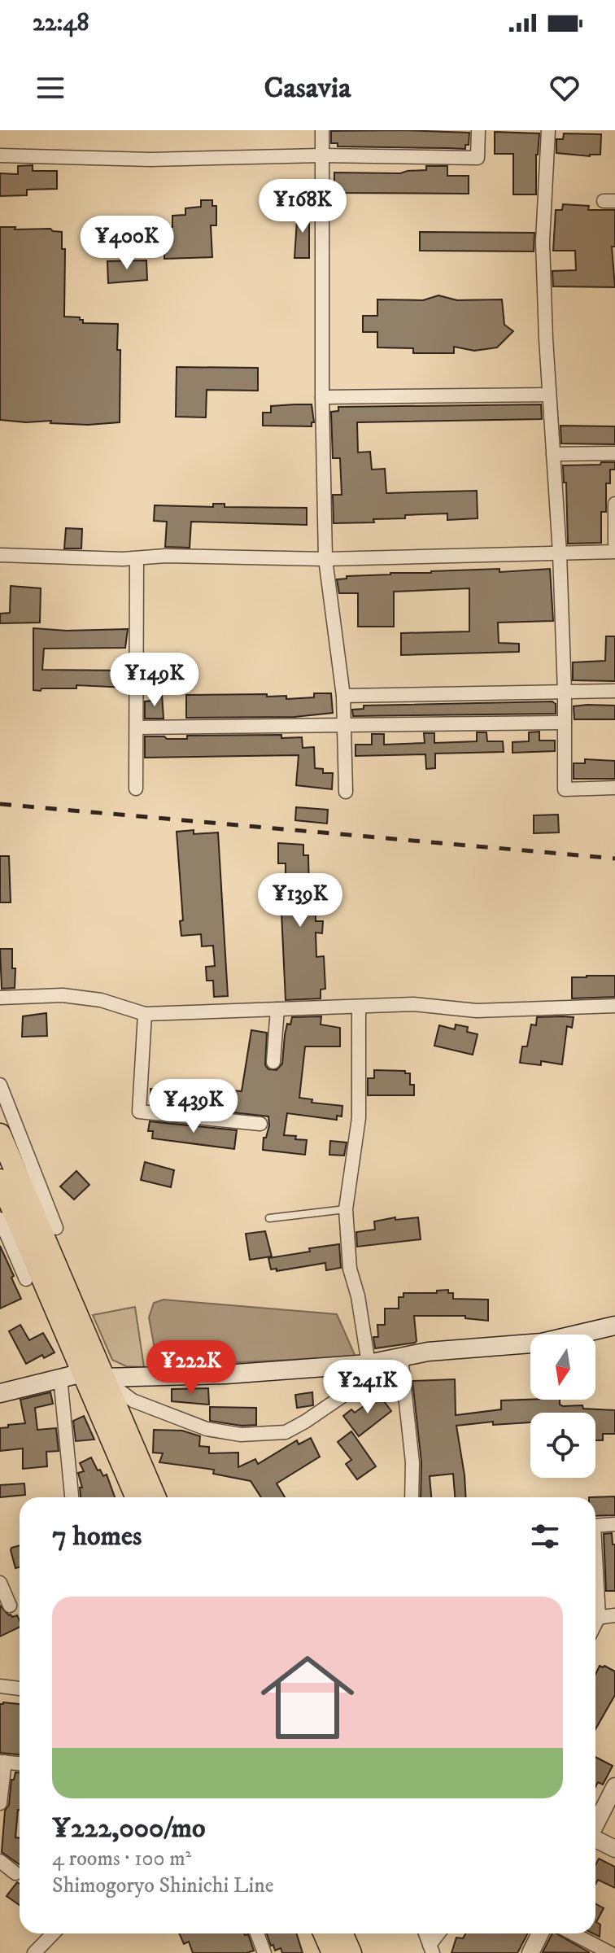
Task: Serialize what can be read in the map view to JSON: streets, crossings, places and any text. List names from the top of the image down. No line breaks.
{"north":"bottom","page":{"status":"22:48","header":"Casavia","price":["¥168K","¥400K","¥149K","¥139K","¥439K","¥222K","¥241K"],"heading":"7 homes","list":[{"name":"¥222,000/mo","note":"4 rooms · 100 m² · Shimogoryo Shinichi Line"}]}}
